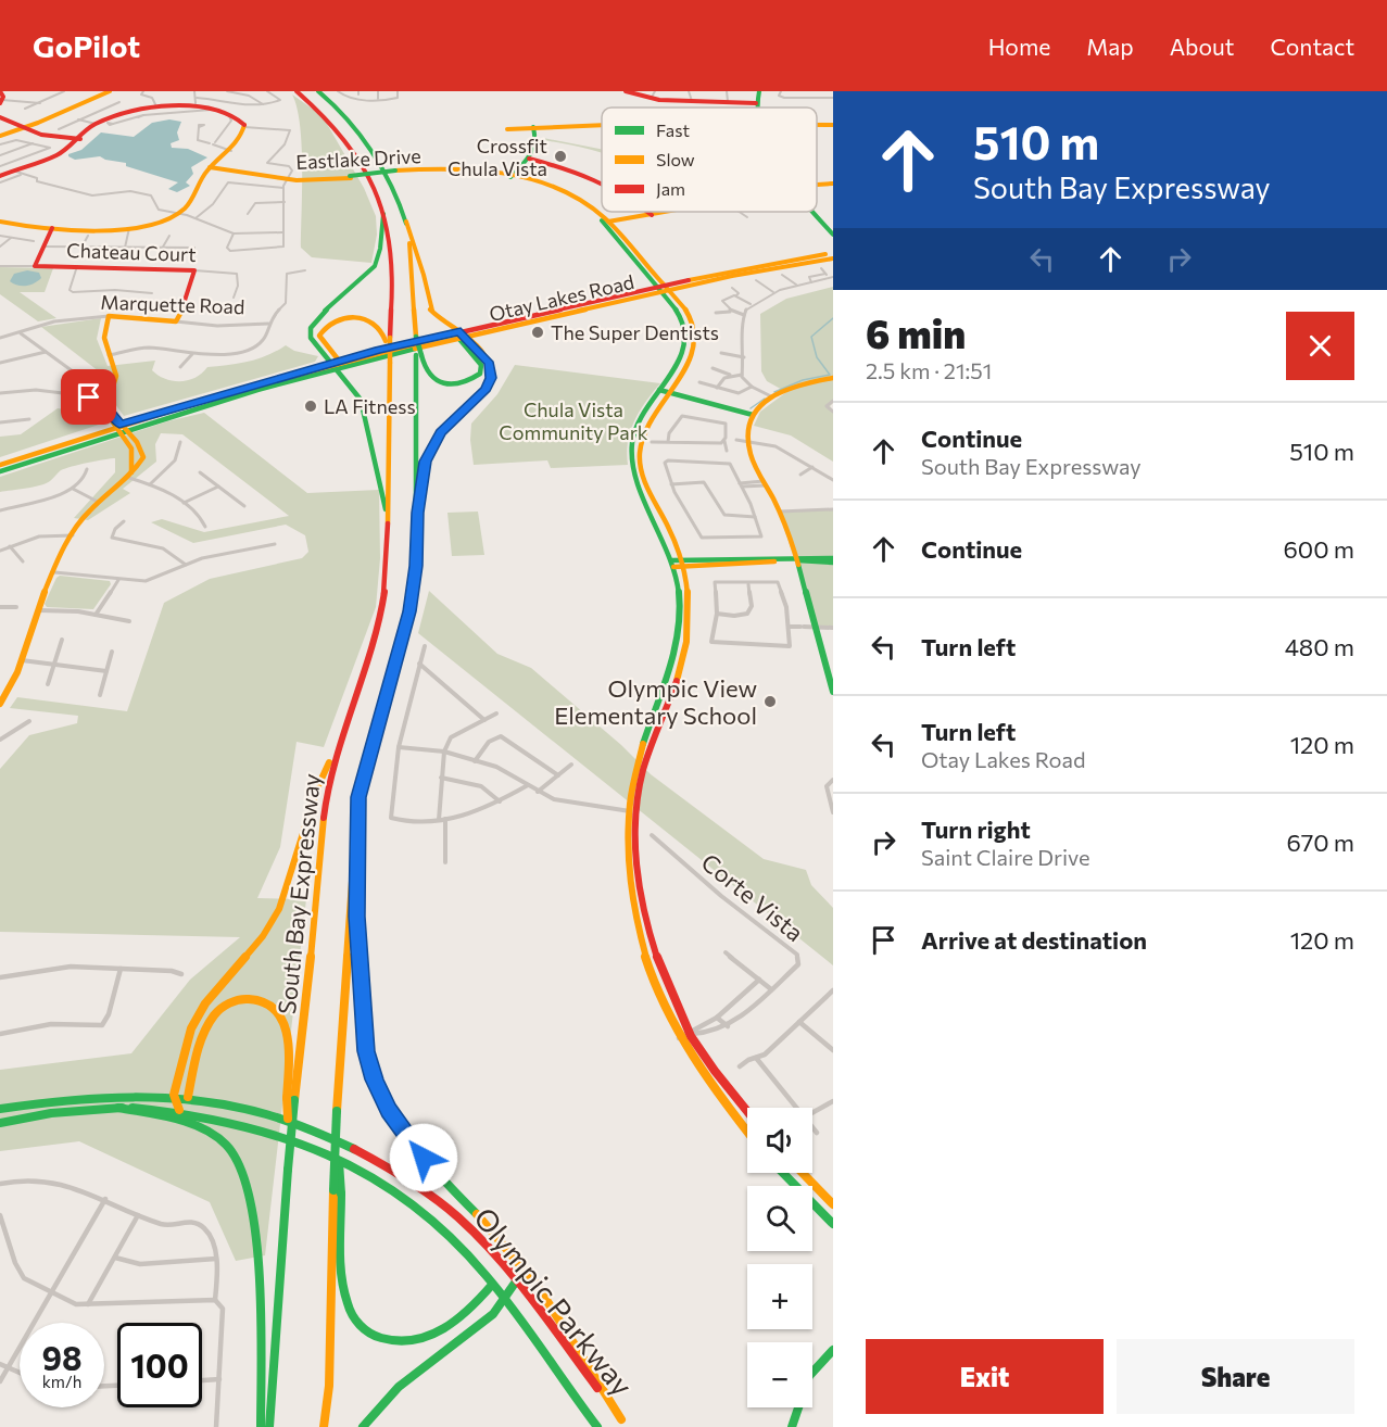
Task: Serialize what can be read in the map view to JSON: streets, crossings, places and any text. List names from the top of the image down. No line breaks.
{"streets":{"main road":["Eastlake Drive","Chateau Court","Otay Lakes Road","Marquette Road","South Bay Expressway","Olympic Parkway"],"street":["Corte Vista"]},"crossings":[["Eastlake Drive","Otay Lakes Road"]],"parks":["Chula Vista Community Park"],"places":["Crossfit Chula Vista","The Super Dentists","LA Fitness","Olympic View Elementary School"],"legend":["Fast","Slow","Jam"],"page":{"header":"GoPilot","nav":["Home","Map","About","Contact"],"turn":["510 m","South Bay Expressway"],"heading":["6 min","2.5 km · 21:51"],"list":[{"name":"Continue","note":"South Bay Expressway","value":"510 m"},{"name":"Continue","value":"600 m"},{"name":"Turn left","value":"480 m"},{"name":"Turn left","note":"Otay Lakes Road","value":"120 m"},{"name":"Turn right","note":"Saint Claire Drive","value":"670 m"},{"name":"Arrive at destination","value":"120 m"}],"map_buttons":["+","−"],"speed":"98 km/h","limit":"100","buttons":["Exit","Share"]}}
